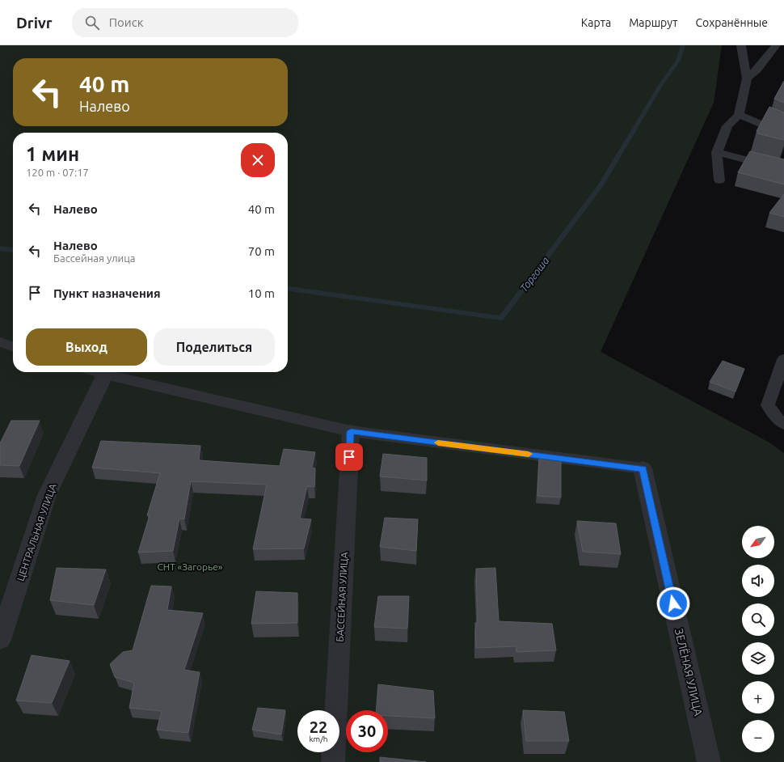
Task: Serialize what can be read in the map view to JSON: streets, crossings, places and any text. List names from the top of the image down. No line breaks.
{"streets":{"street":["ЦЕНТРАЛЬНАЯ УЛИЦА","БАССЕЙНАЯ УЛИЦА","ЗЕЛЁНАЯ УЛИЦА"]},"water":["Торгоша"],"parks":["СНТ «Загорье»"],"north":"bottom left","page":{"header":"Drivr","search":"Поиск","nav":["Карта","Маршрут","Сохранённые"],"turn":["40 m","Налево"],"heading":["1 мин","120 m · 07:17"],"list":[{"name":"Налево","value":"40 m"},{"name":"Налево","note":"Бассейная улица","value":"70 m"},{"name":"Пункт назначения","value":"10 m"}],"buttons":["Выход","Поделиться"],"map_buttons":["+","−"],"speed":"22 km/h","limit":"30"}}
